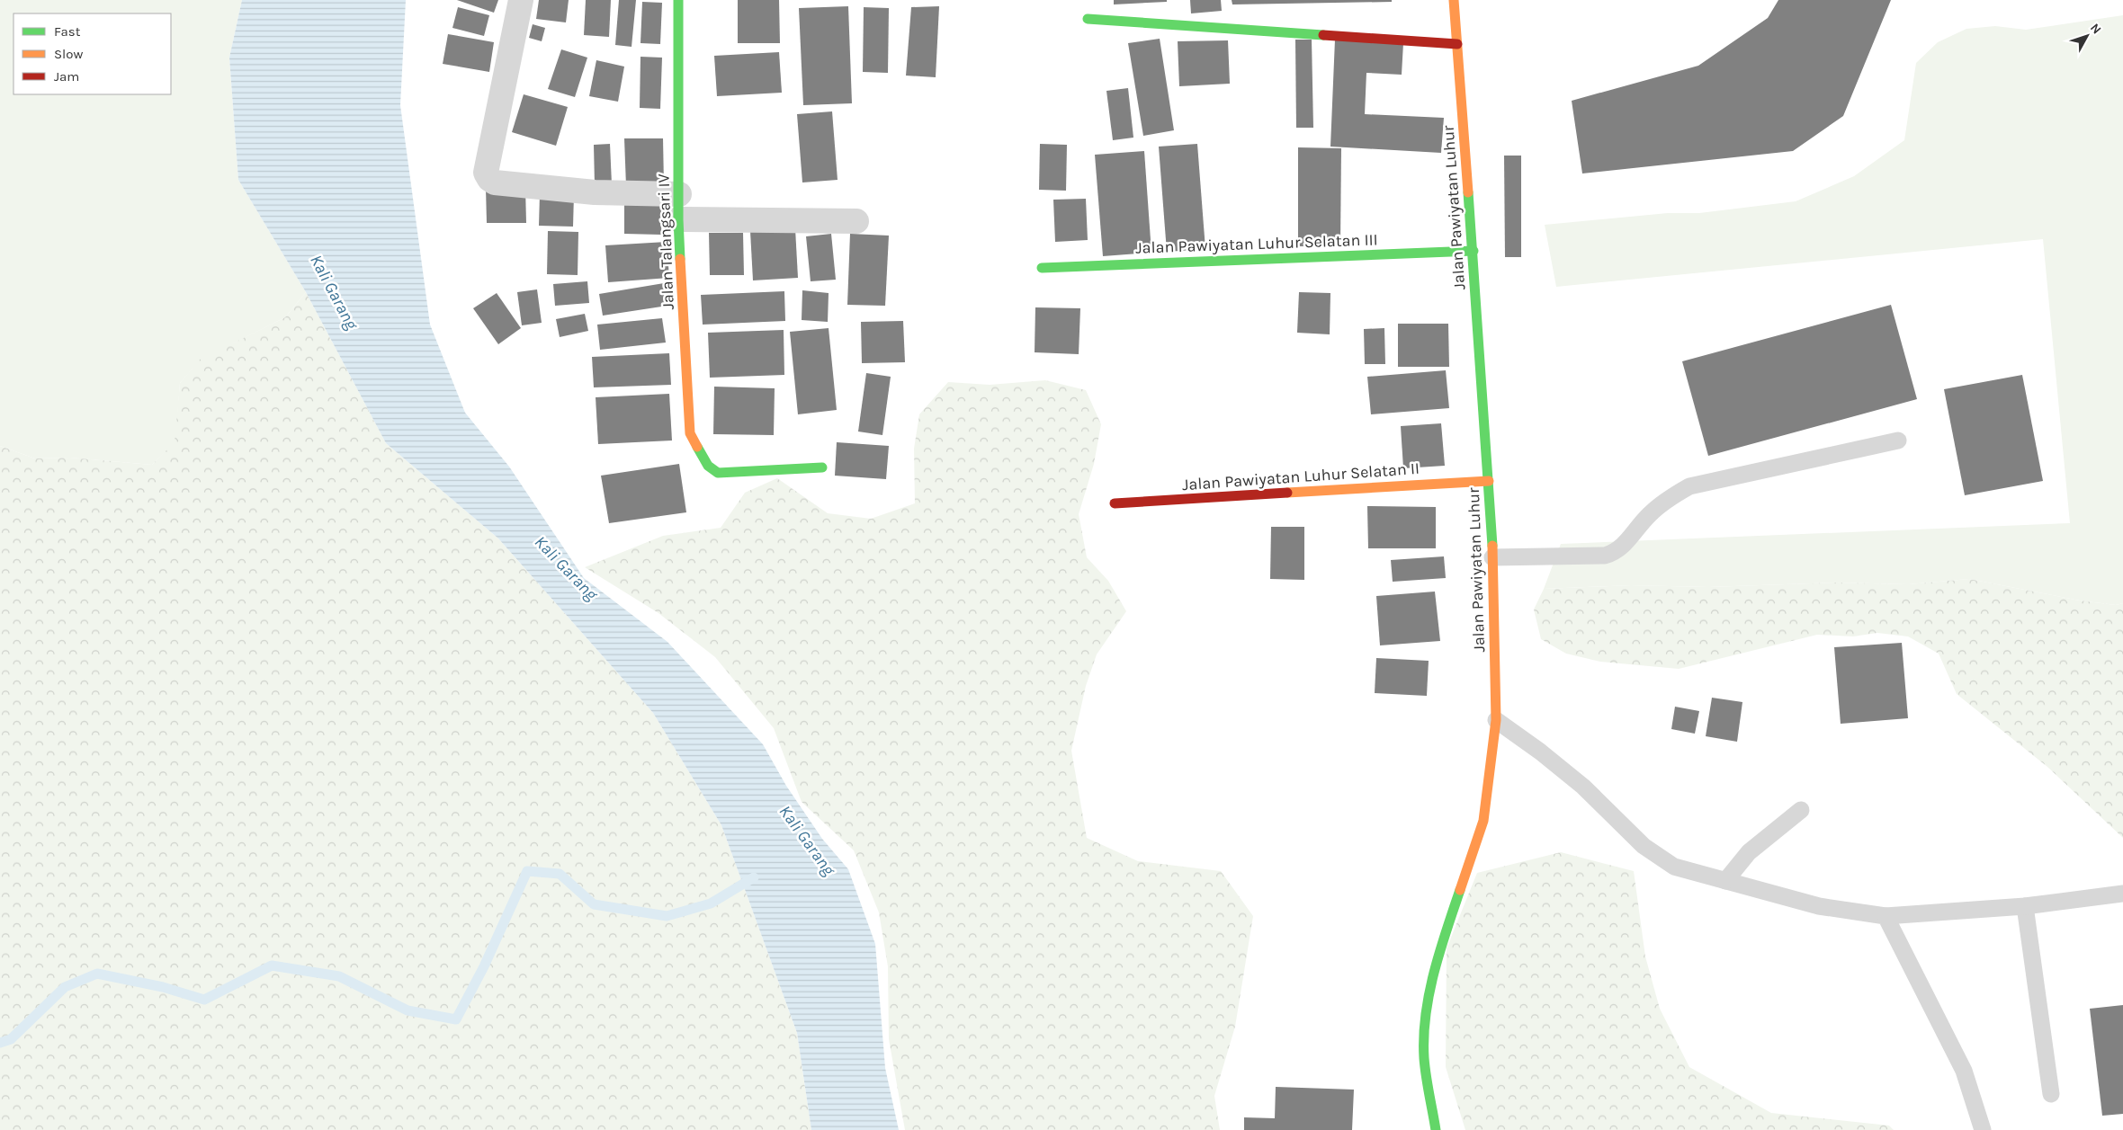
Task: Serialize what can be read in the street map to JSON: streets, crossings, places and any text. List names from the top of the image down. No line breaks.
{"streets":{"street":["Jalan Pawiyatan Luhur","Jalan Talangsari IV","Jalan Pawiyatan Luhur Selatan III","Jalan Pawiyatan Luhur Selatan II"]},"crossings":[["Jalan Pawiyatan Luhur","Jalan Pawiyatan Luhur Selatan III"],["Jalan Pawiyatan Luhur","Jalan Pawiyatan Luhur Selatan II"]],"water":["Kali Garang"],"legend":["Fast","Slow","Jam"],"north":"top right"}
